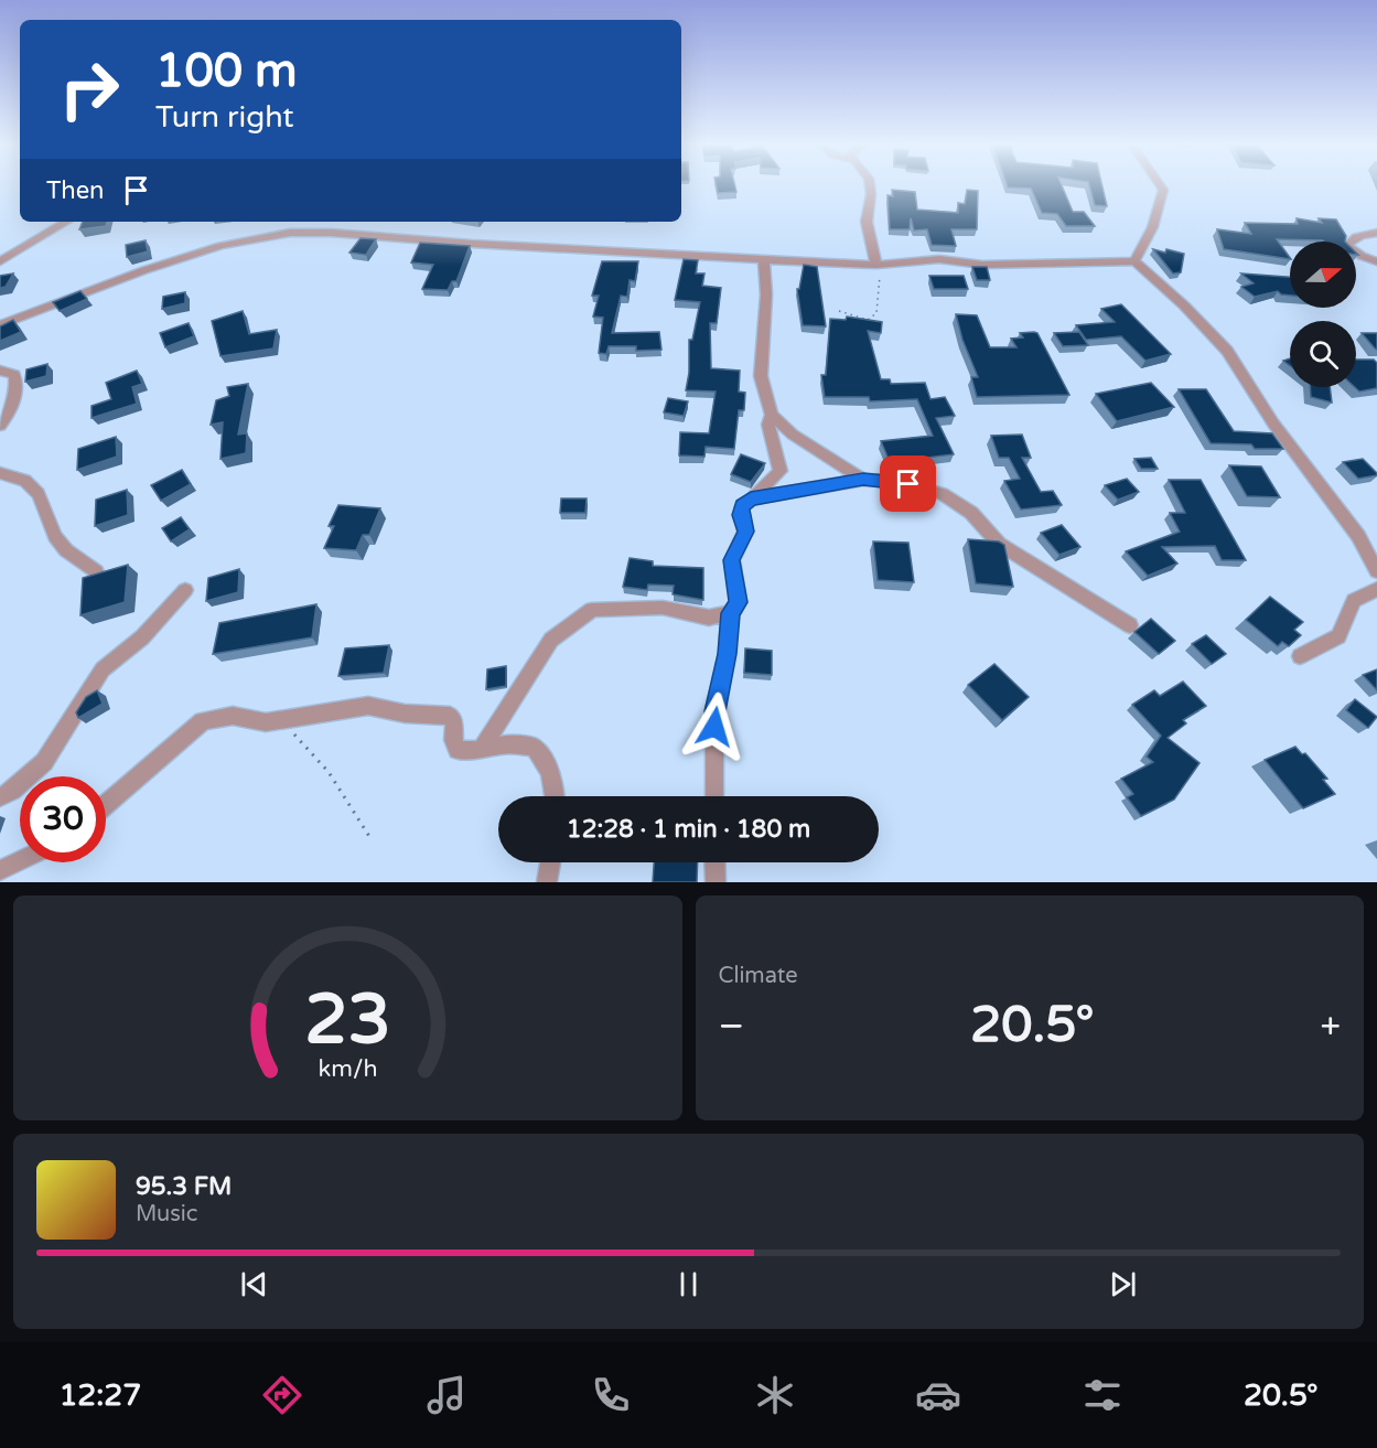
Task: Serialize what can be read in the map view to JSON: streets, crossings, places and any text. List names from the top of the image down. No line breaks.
{"north":"right","page":{"turn":["100 m","Turn right"],"then":"Then","limit":"30","trip":"12:28 · 1 min · 180 m","tile":"Climate","heat":["−","20.5°","+"],"song":["95.3 FM","Music"],"tabs":["12:27","20.5°"],"gauge":["23","km/h"]}}
